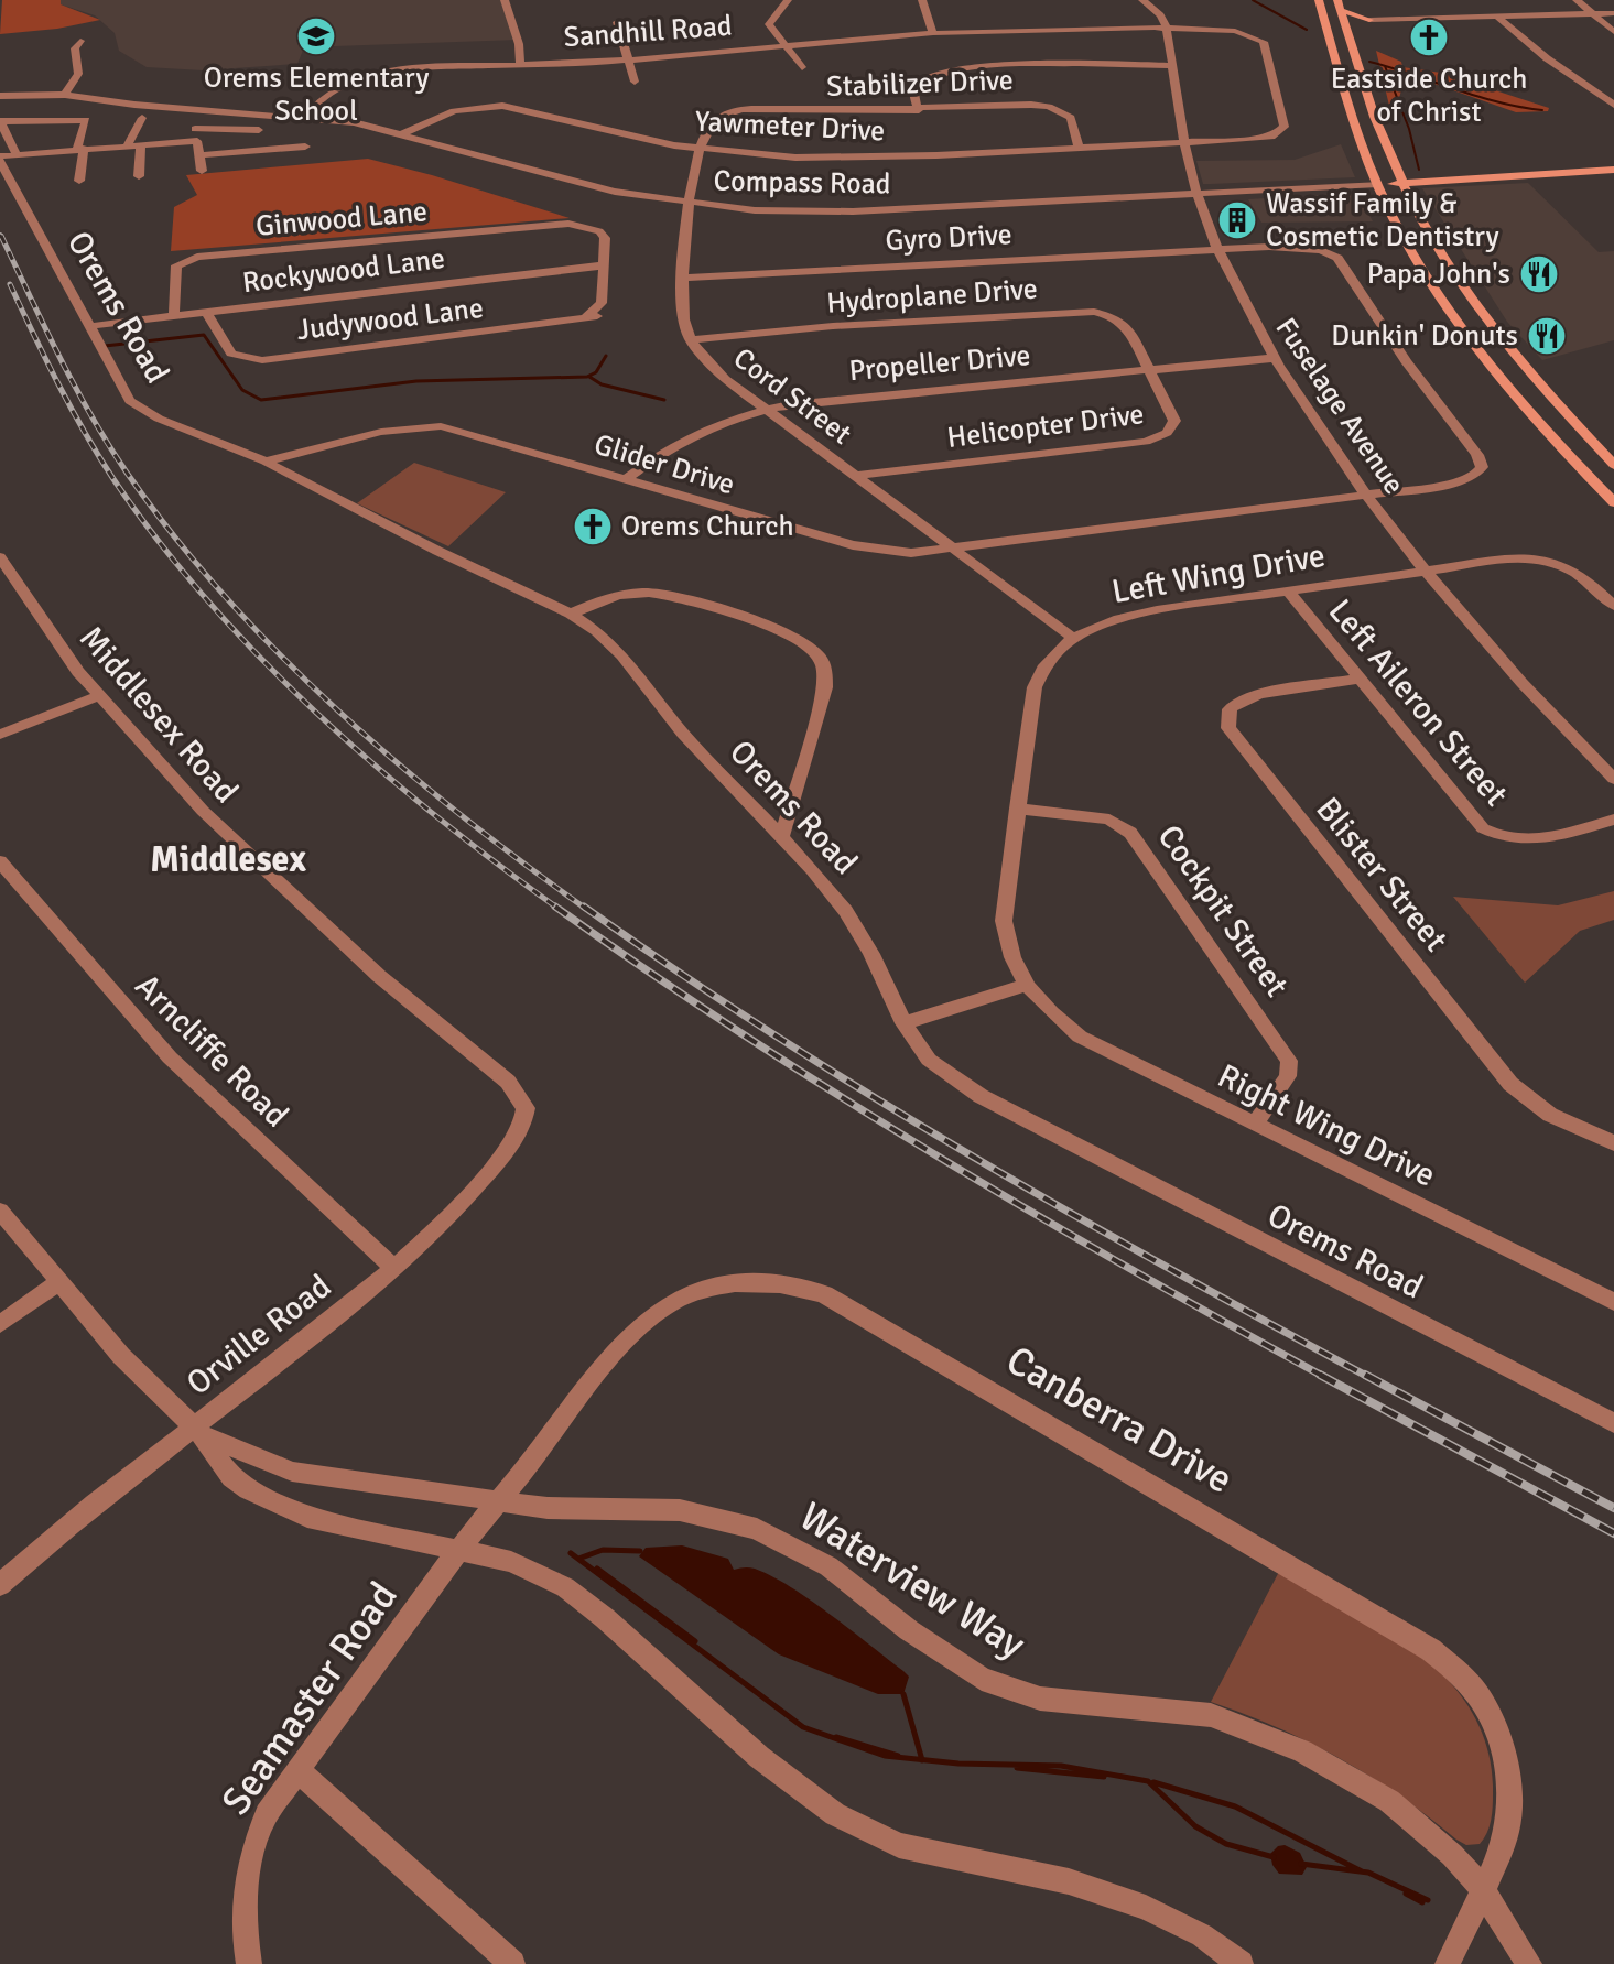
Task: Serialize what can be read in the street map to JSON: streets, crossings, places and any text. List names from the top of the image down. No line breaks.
{"streets":{"main road":["Compass Road"],"street":["Sandhill Road","Stabilizer Drive","Yawmeter Drive","Ginwood Lane","Gyro Drive","Rockywood Lane","Hydroplane Drive","Orems Road","Judywood Lane","Propeller Drive","Cord Street","Fuselage Avenue","Helicopter Drive","Glider Drive","Left Wing Drive","Left Aileron Street","Middlesex Road","Blister Street","Cockpit Street","Arncliffe Road","Right Wing Drive","Orville Road","Canberra Drive","Waterview Way","Seamaster Road"]},"crossings":[["Sandhill Road","Yawmeter Drive"],["Sandhill Road","Compass Road"],["Sandhill Road","Fuselage Avenue"],["Stabilizer Drive","Yawmeter Drive"],["Stabilizer Drive","Cord Street"],["Yawmeter Drive","Compass Road"],["Yawmeter Drive","Cord Street"],["Yawmeter Drive","Fuselage Avenue"],["Compass Road","Cord Street"],["Compass Road","Fuselage Avenue"],["Ginwood Lane","Rockywood Lane"],["Gyro Drive","Cord Street"],["Gyro Drive","Fuselage Avenue"],["Gyro Drive","Glider Drive"],["Rockywood Lane","Orems Road"],["Rockywood Lane","Judywood Lane"],["Hydroplane Drive","Propeller Drive"],["Hydroplane Drive","Cord Street"],["Hydroplane Drive","Helicopter Drive"],["Orems Road","Glider Drive"],["Propeller Drive","Cord Street"],["Propeller Drive","Fuselage Avenue"],["Propeller Drive","Helicopter Drive"],["Propeller Drive","Glider Drive"],["Cord Street","Helicopter Drive"],["Cord Street","Glider Drive"],["Cord Street","Left Wing Drive"],["Fuselage Avenue","Glider Drive"],["Fuselage Avenue","Left Wing Drive"],["Left Wing Drive","Left Aileron Street"],["Left Wing Drive","Cockpit Street"],["Left Wing Drive","Right Wing Drive"],["Left Aileron Street","Blister Street"],["Middlesex Road","Orville Road"],["Cockpit Street","Right Wing Drive"],["Arncliffe Road","Orville Road"],["Orville Road","Waterview Way"],["Canberra Drive","Waterview Way"],["Canberra Drive","Seamaster Road"],["Waterview Way","Seamaster Road"]],"districts":["Middlesex"],"places":{"school or university":["Orems Elementary School"],"church":["Eastside Church of Christ","Orems Church"],"building":["Wassif Family & Cosmetic Dentistry"],"restaurant":["Papa John's","Dunkin' Donuts"]}}
